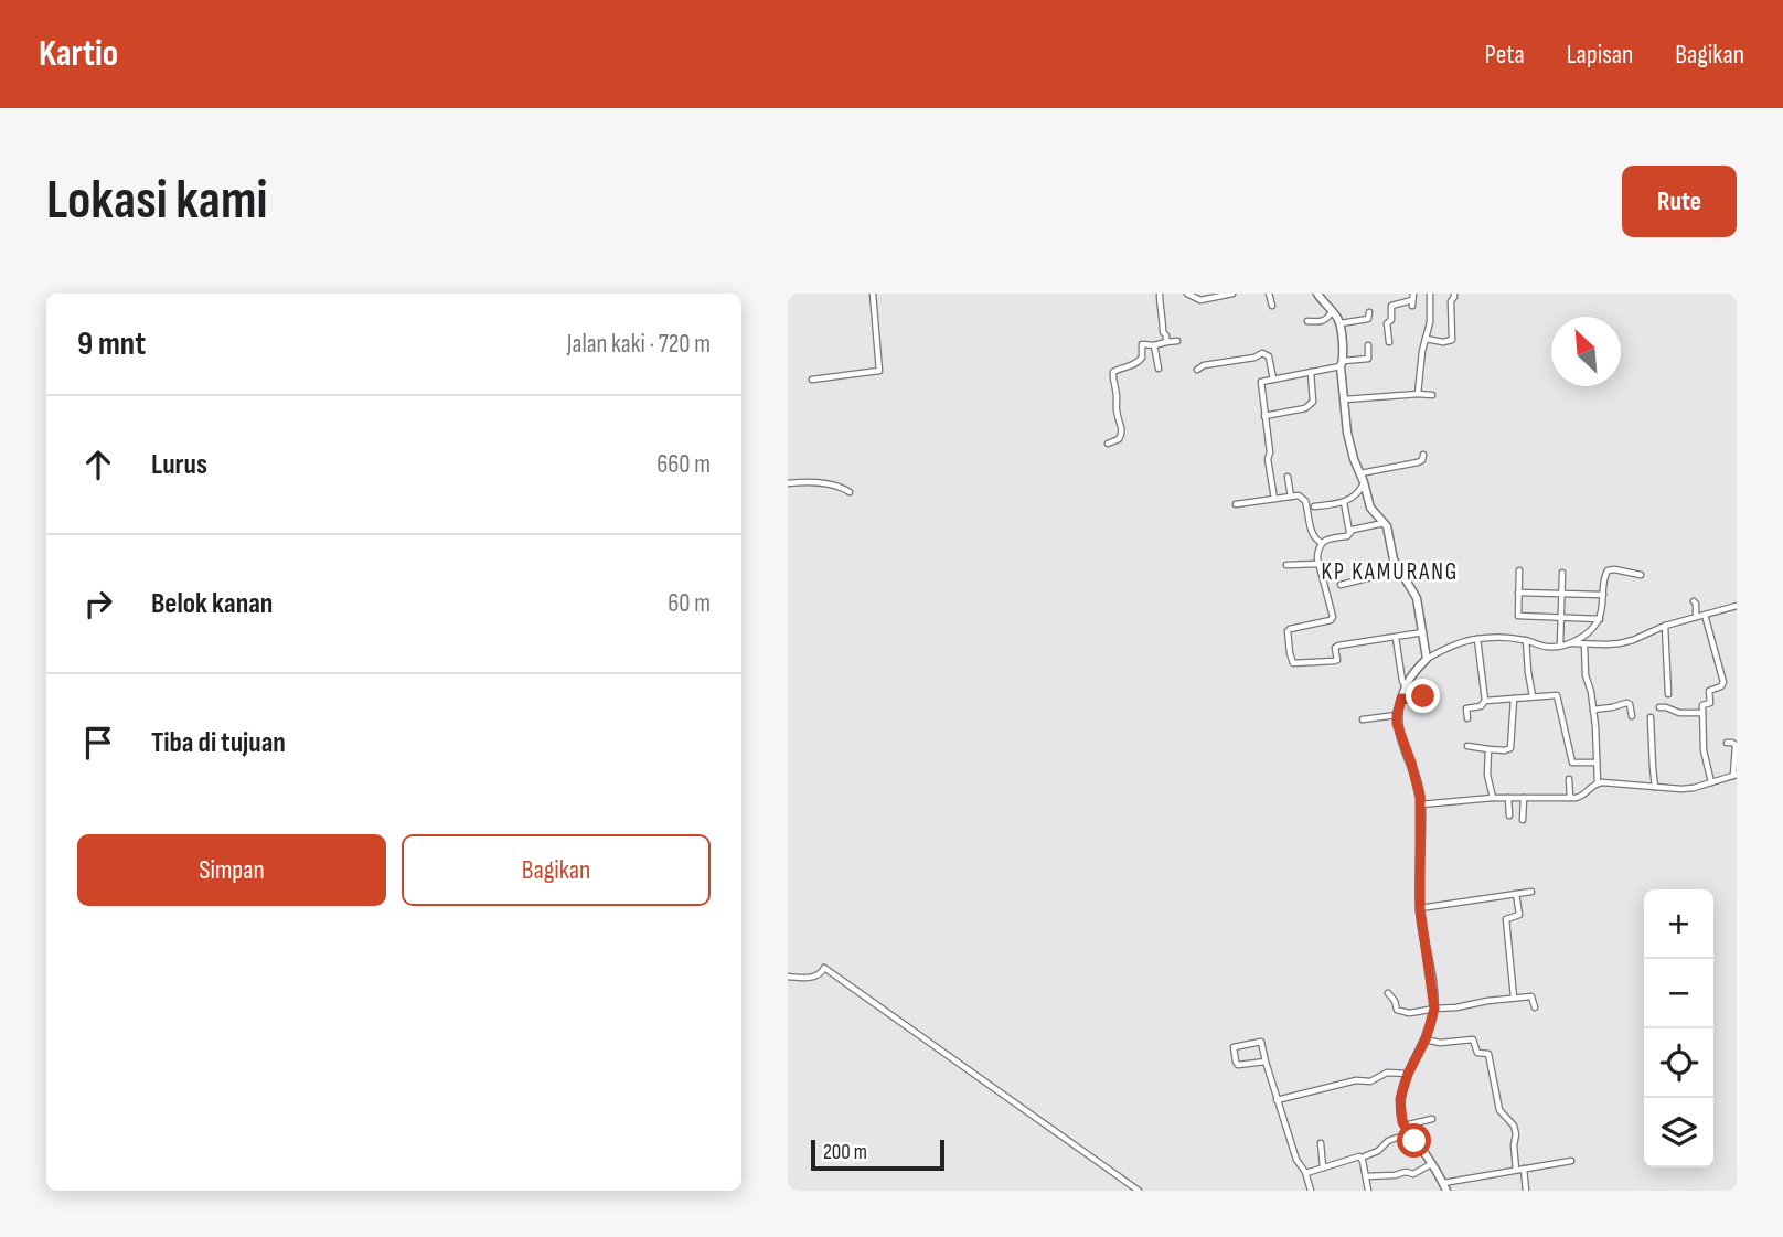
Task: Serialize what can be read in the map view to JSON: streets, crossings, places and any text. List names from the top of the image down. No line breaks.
{"districts":["KP KAMURANG"],"scale_bar":"200 m","north":"top left","page":{"header":"Kartio","nav":["Peta","Lapisan","Bagikan"],"buttons":["Rute",["Simpan","Bagikan"]],"title":"Lokasi kami","heading":["9 mnt","Jalan kaki · 720 m"],"list":[["Lurus","660 m"],["Belok kanan","60 m"],"Tiba di tujuan"],"map_buttons":["+","−"],"scale":"200 m"}}
